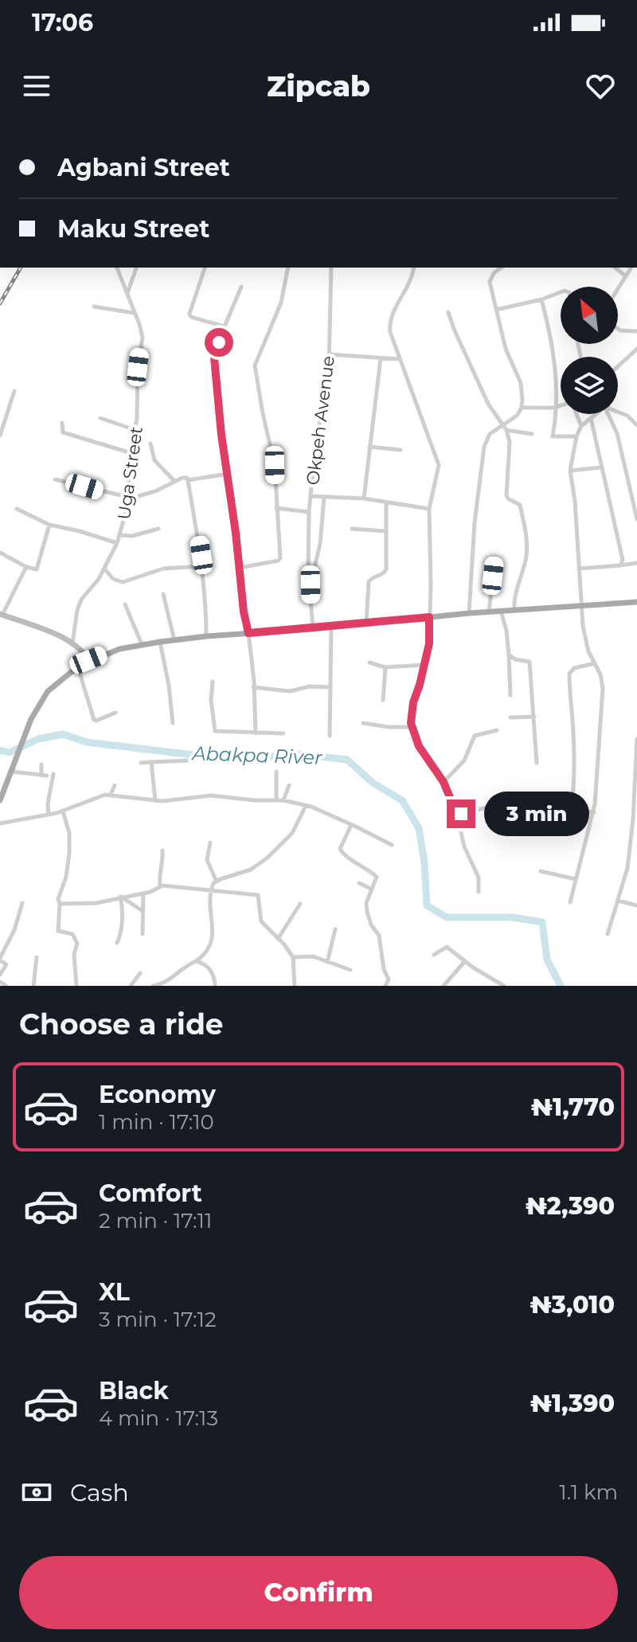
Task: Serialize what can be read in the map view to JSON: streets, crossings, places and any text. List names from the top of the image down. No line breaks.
{"streets":{"street":["Okpeh Avenue","Uga Street"]},"water":["Abakpa River"],"north":"top left","page":{"status":"17:06","header":"Zipcab","banner":["Agbani Street","Maku Street"],"bubble":"3 min","heading":"Choose a ride","list":[{"name":"Economy","note":"1 min · 17:10","value":"₦1,770"},{"name":"Comfort","note":"2 min · 17:11","value":"₦2,390"},{"name":"XL","note":"3 min · 17:12","value":"₦3,010"},{"name":"Black","note":"4 min · 17:13","value":"₦1,390"}],"pay":["Cash","1.1 km"],"buttons":"Confirm"}}
